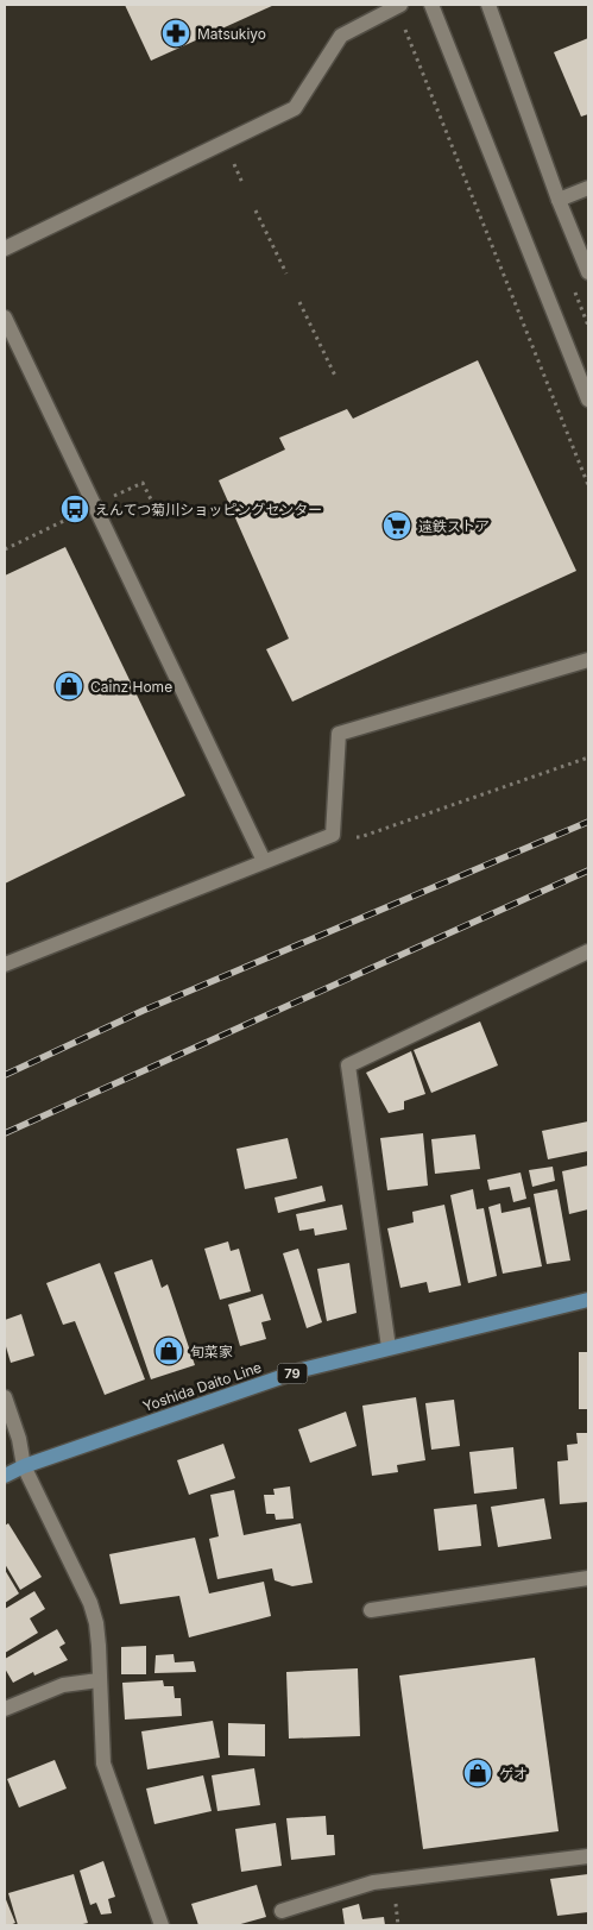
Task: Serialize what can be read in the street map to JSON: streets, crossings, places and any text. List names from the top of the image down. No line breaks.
{"streets":{"main road":["79","Yoshida Daito Line"]},"places":{"pharmacy":["Matsukiyo"],"bus stop":["えんてつ菊川ショッピングセンター"],"supermarket":["遠鉄ストア"],"shop":["Cainz Home","旬菜家","ゲオ"]}}
